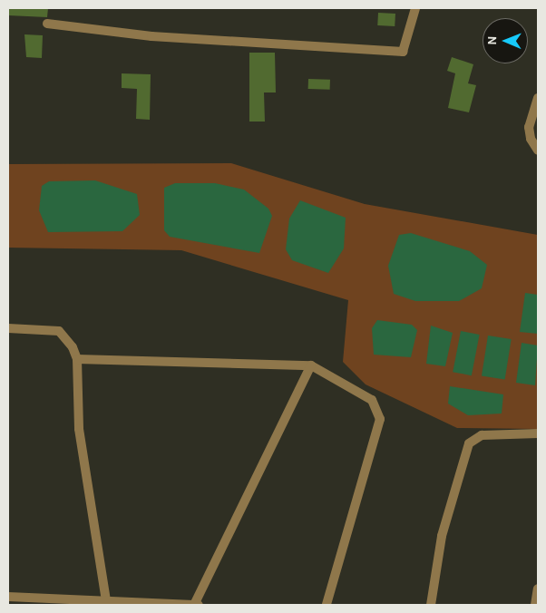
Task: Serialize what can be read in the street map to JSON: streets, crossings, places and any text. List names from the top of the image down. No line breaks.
{"north":"left"}
